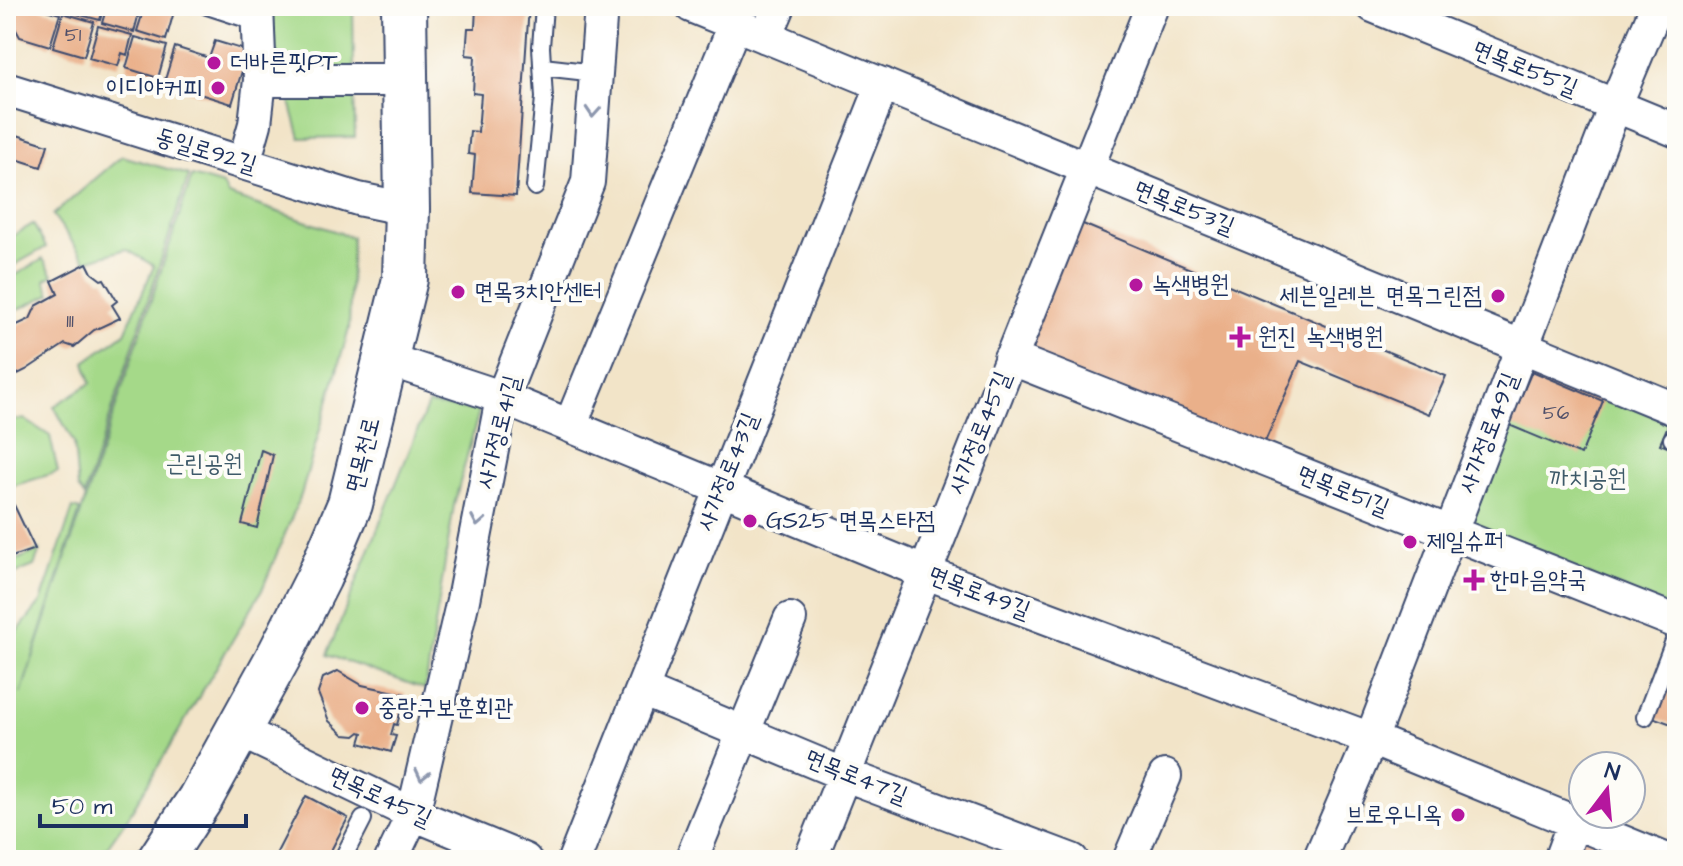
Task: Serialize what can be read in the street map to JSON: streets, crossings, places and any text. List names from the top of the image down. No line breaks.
{"streets":{"main road":["면목천로"],"street":["면목로55길","동일로92길","면목로53길","사가정로41길","사가정로45길","사가정로49길","사가정로43길","면목로51길","면목로49길","면목로47길","면목로45길"]},"crossings":[["면목로55길","사가정로49길"],["동일로92길","면목천로"],["면목로53길","사가정로45길"],["면목로53길","사가정로49길"],["면목로53길","사가정로43길"],["사가정로41길","면목로49길"],["사가정로41길","면목로45길"],["사가정로45길","면목로51길"],["사가정로45길","면목로49길"],["사가정로45길","면목로47길"],["사가정로49길","면목로51길"],["사가정로49길","면목로49길"],["면목천로","면목로49길"],["면목천로","면목로45길"],["사가정로43길","면목로49길"],["사가정로43길","면목로47길"]],"parks":["근린공원","까치공원"],"places":{"other":["더바른핏PT","이디야커피","녹색병원","면목3치안센터","세븐일레븐 면목그린점","GS25 면목스타점","제일슈퍼","중랑구보훈회관","브로우니옥"],"health":["원진 녹색병원","한마음약국"]},"house_numbers":["51","111","56"],"scale_bar":"50 m","north":"top"}
